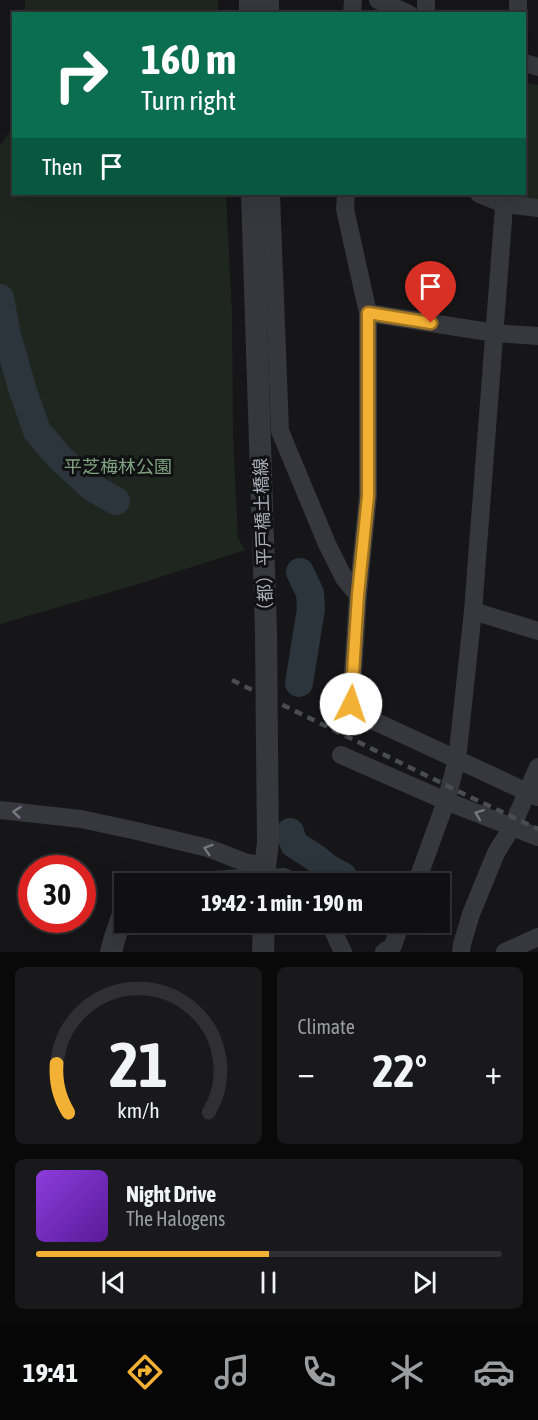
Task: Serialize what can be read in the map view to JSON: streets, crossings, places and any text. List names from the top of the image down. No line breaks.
{"streets":{"street":["（都）平戸橋土橋線"]},"parks":["平芝梅林公園"],"page":{"turn":["160 m","Turn right"],"then":"Then","limit":"30","trip":"19:42 · 1 min · 190 m","tile":"Climate","heat":["−","22°","+"],"song":["Night Drive","The Halogens"],"tabs":"19:41","gauge":["21","km/h"]}}
